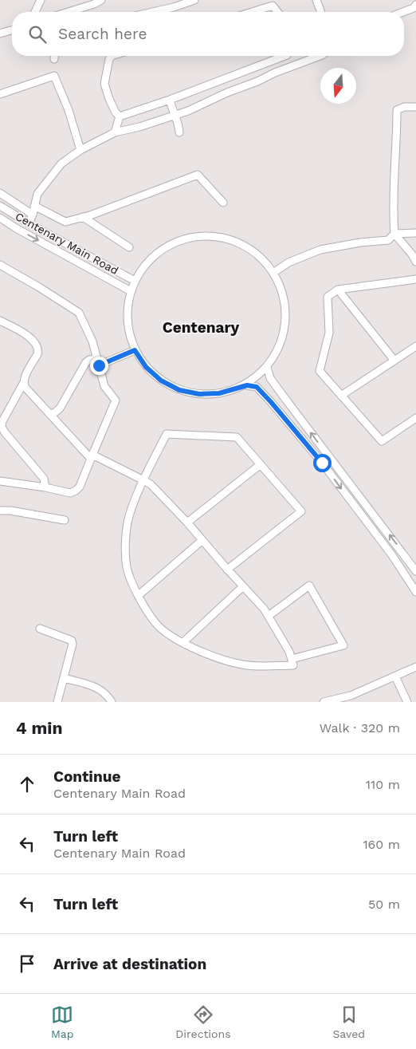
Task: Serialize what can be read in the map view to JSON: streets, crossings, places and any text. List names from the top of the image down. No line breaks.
{"streets":{"street":["Centenary Main Road"]},"districts":["Centenary"],"north":"bottom","page":{"search":"Search here","heading":["4 min","Walk · 320 m"],"list":[["Continue","Centenary Main Road","110 m"],["Turn left","Centenary Main Road","160 m"],["Turn left","50 m"],"Arrive at destination"],"nav":["Map","Directions","Saved"]}}
